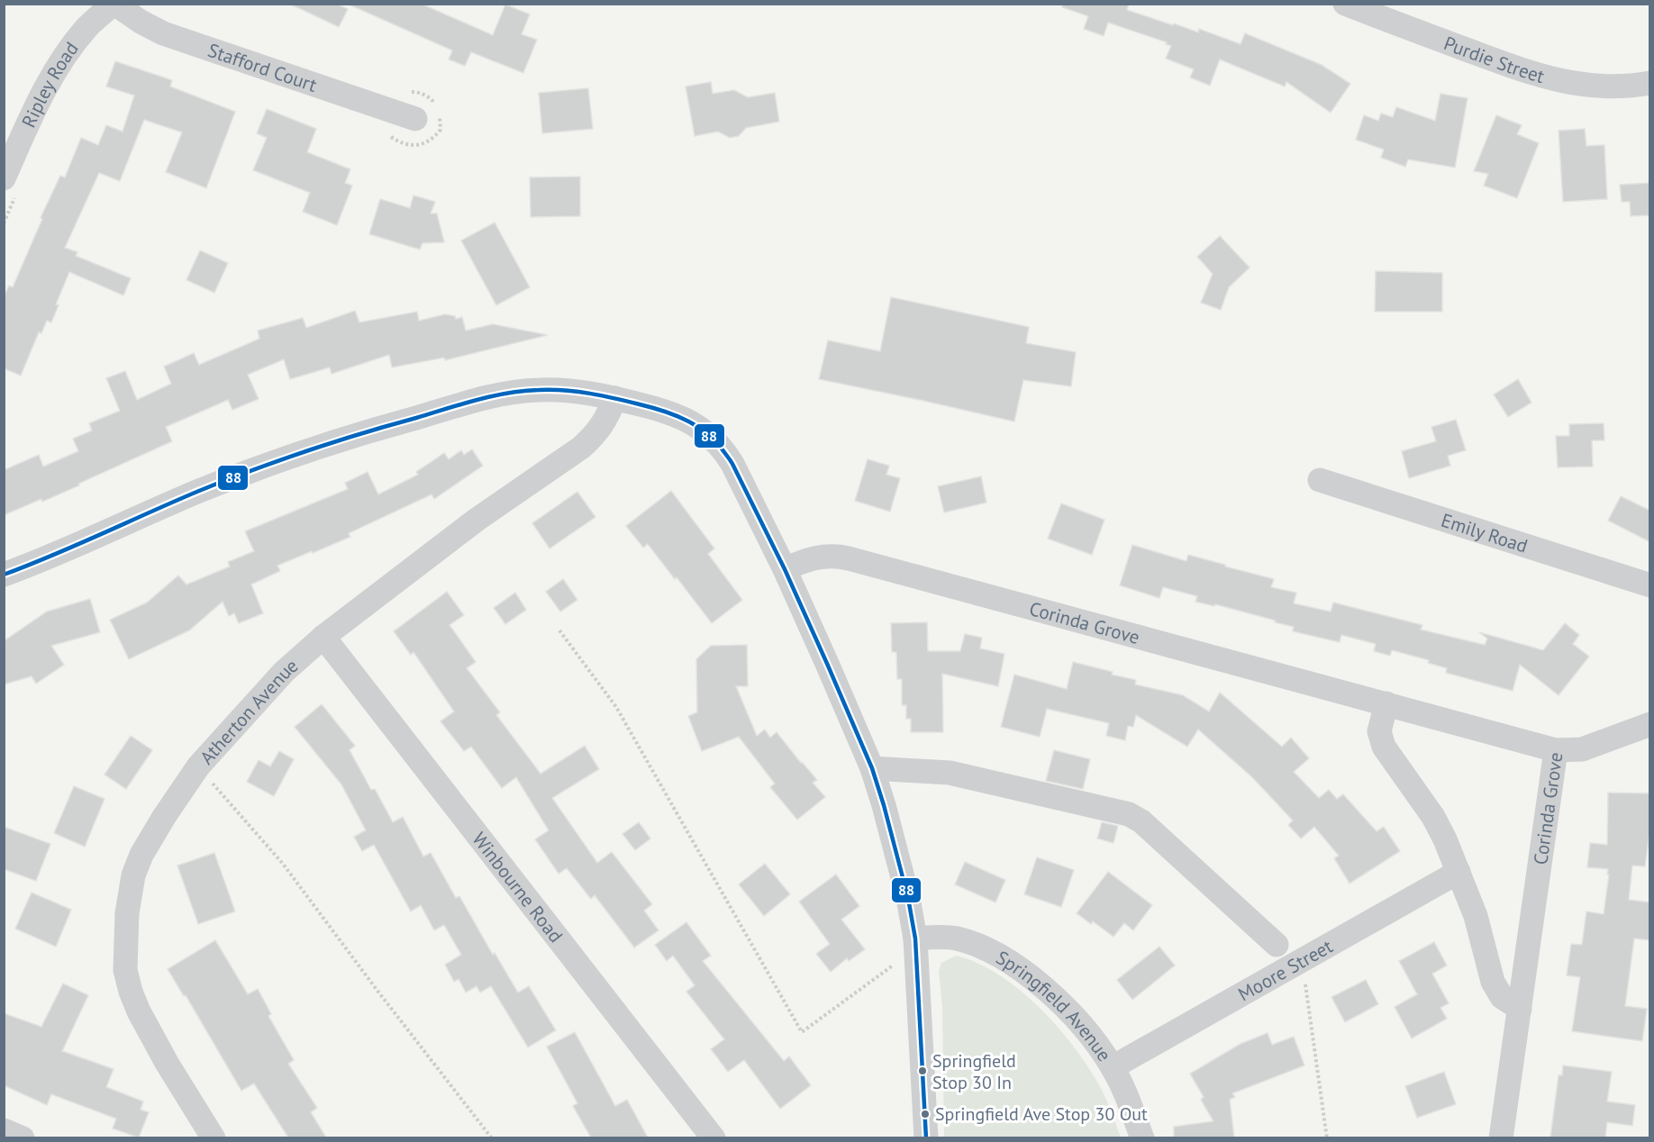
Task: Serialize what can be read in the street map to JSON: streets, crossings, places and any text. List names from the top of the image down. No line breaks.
{"streets":{"street":["Purdie Street","Stafford Court","Ripley Road","Emily Road","Corinda Grove","Atherton Avenue","Winbourne Road","Moore Street","Springfield Avenue"]},"crossings":[["Stafford Court","Ripley Road"],["Atherton Avenue","Winbourne Road"],["Moore Street","Springfield Avenue"]],"places":["Springfield Stop 30 In","Springfield Ave Stop 30 Out"],"lines":["transit line 88"]}
